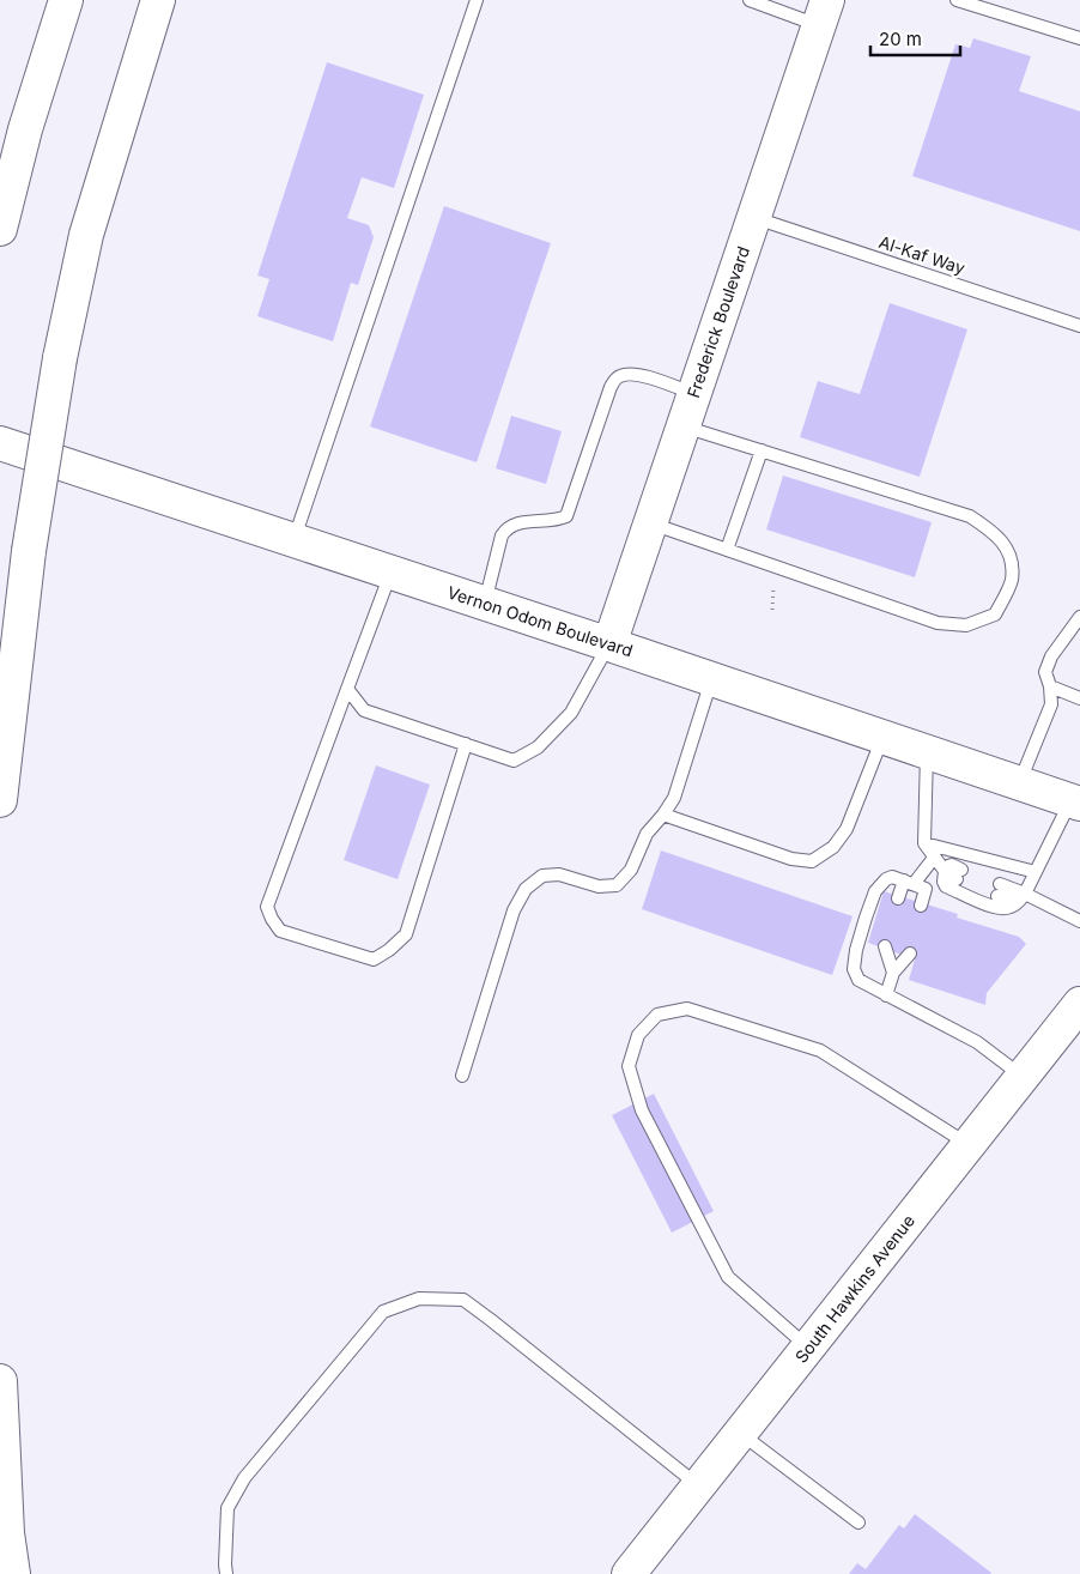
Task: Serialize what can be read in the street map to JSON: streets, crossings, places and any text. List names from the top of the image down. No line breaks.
{"streets":{"main road":["Frederick Boulevard","Vernon Odom Boulevard","South Hawkins Avenue"],"lane":["Al-Kaf Way"]},"crossings":[["Al-Kaf Way","Frederick Boulevard"],["Frederick Boulevard","Vernon Odom Boulevard"]],"scale_bar":"20 m"}
